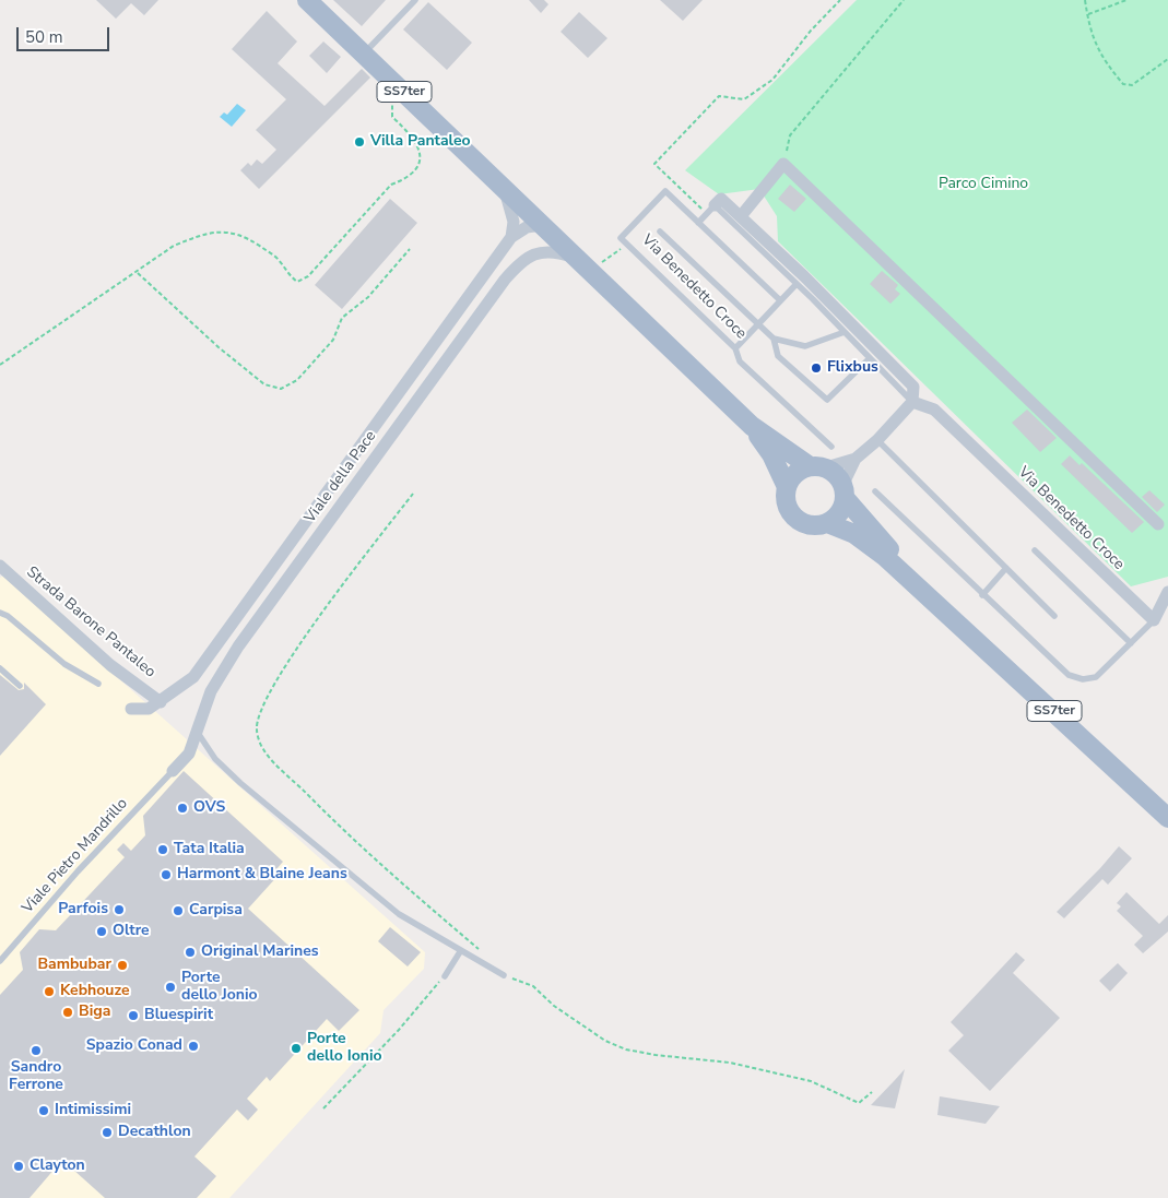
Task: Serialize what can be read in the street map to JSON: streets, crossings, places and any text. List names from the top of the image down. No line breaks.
{"streets":{"main road":["SS7ter"],"street":["Via Benedetto Croce","Viale della Pace","Strada Barone Pantaleo"],"lane":["Viale Pietro Mandrillo"]},"crossings":[["SS7ter","Viale della Pace"],["Viale della Pace","Strada Barone Pantaleo"],["Viale della Pace","Viale Pietro Mandrillo"]],"parks":["Parco Cimino"],"places":["Villa Pantaleo","Flixbus","OVS","Tata Italia","Harmont & Blaine Jeans","Parfois","Carpisa","Oltre","Original Marines","Bambubar","Porte dello Jonio","Kebhouze","Biga","Bluespirit","Spazio Conad","Porte dello Ionio","Sandro Ferrone","Intimissimi","Decathlon","Clayton"],"scale_bar":"50 m"}
